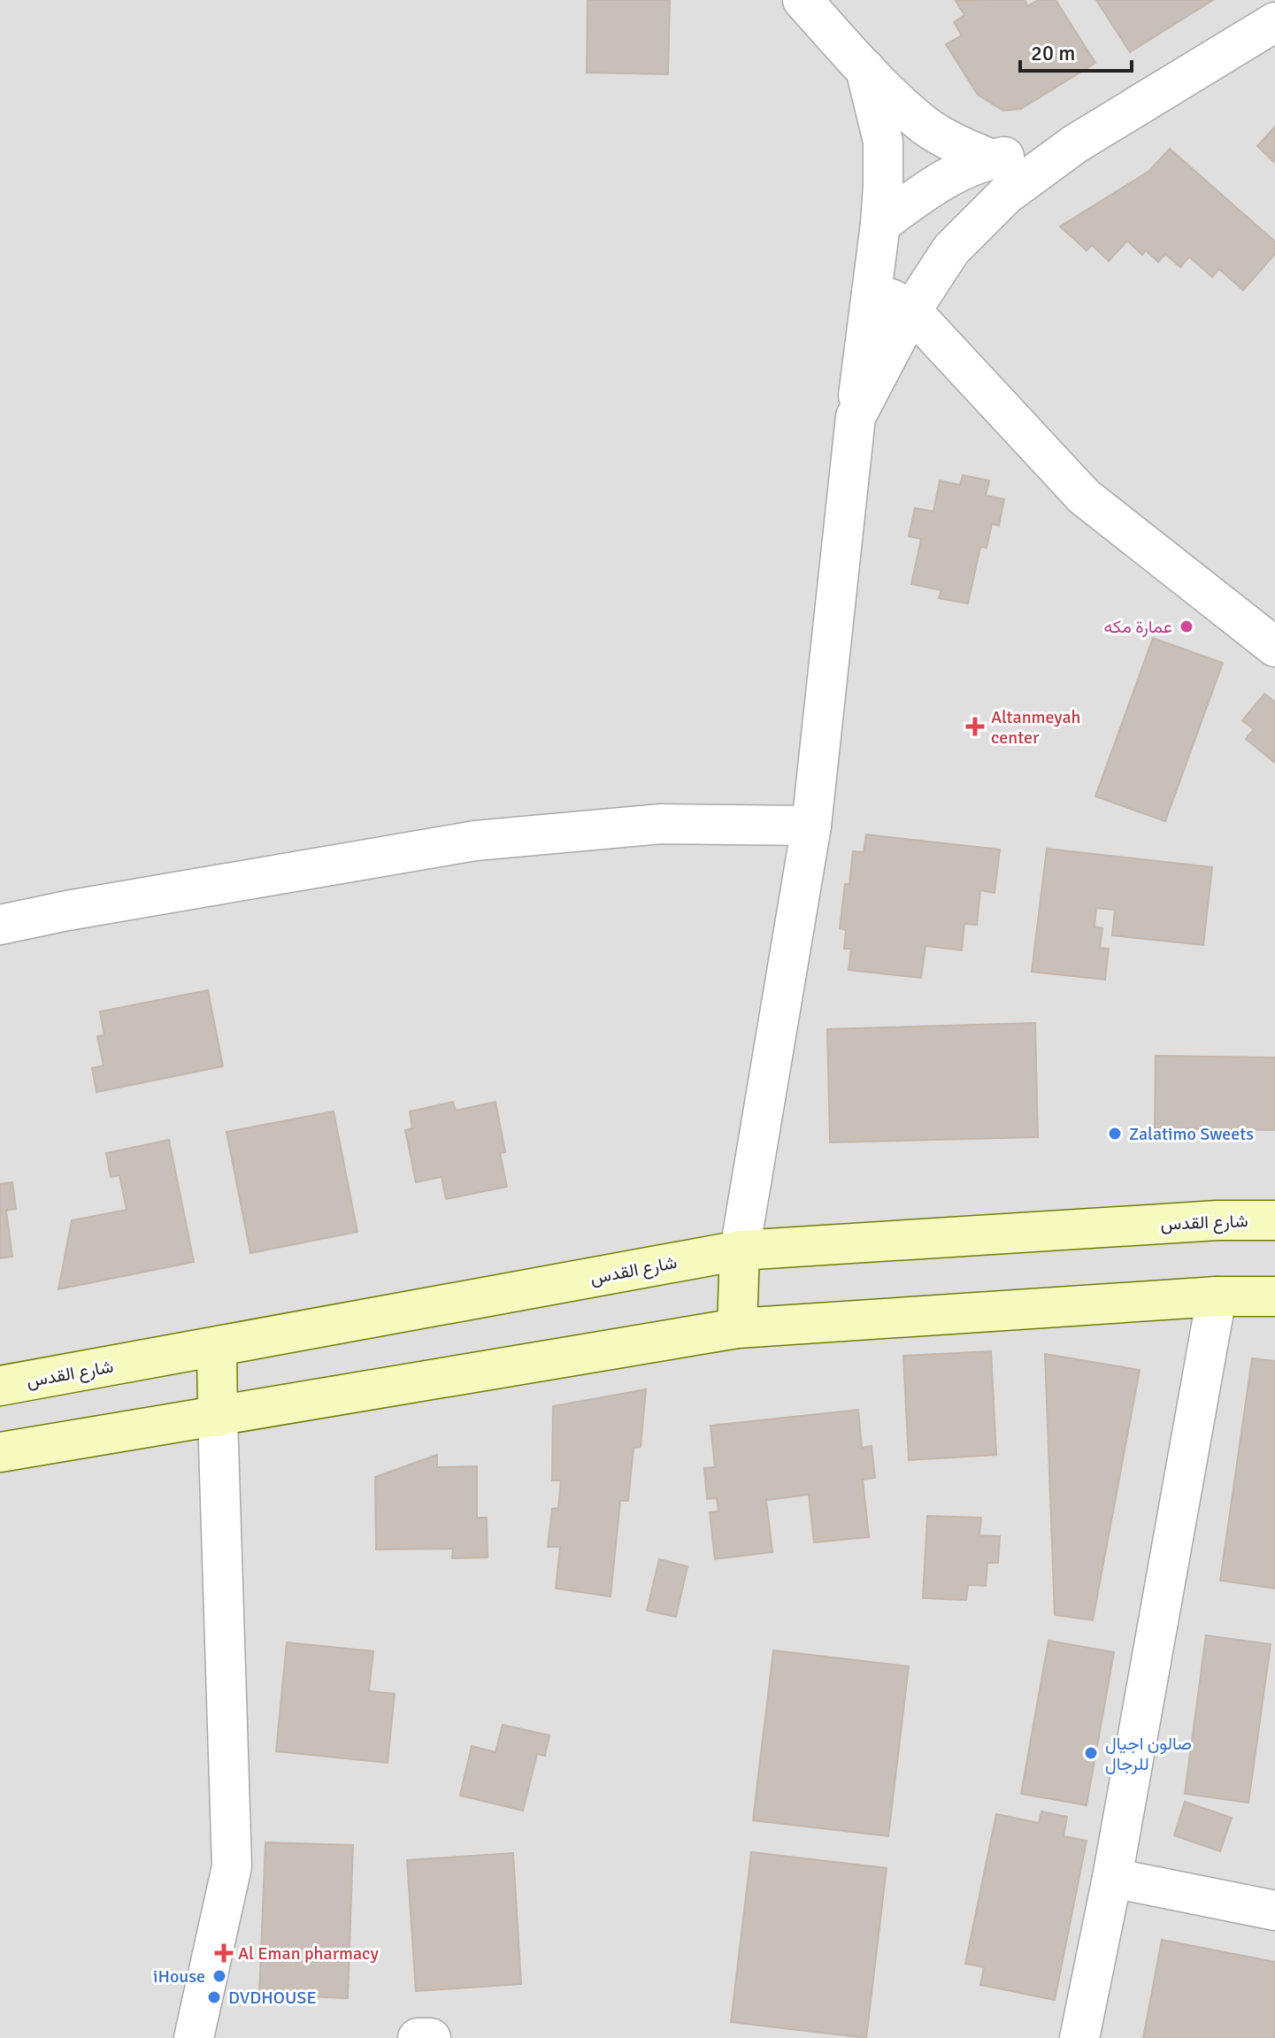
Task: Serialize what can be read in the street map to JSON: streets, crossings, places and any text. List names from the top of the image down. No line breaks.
{"streets":{"main road":["شارع القدس"]},"places":{"other":["عمارة مكه","Zalatimo Sweets","صالون اجيال للرجال","iHouse","DVDHOUSE"],"health":["Altanmeyah center","Al Eman pharmacy"]},"scale_bar":"20 m"}
